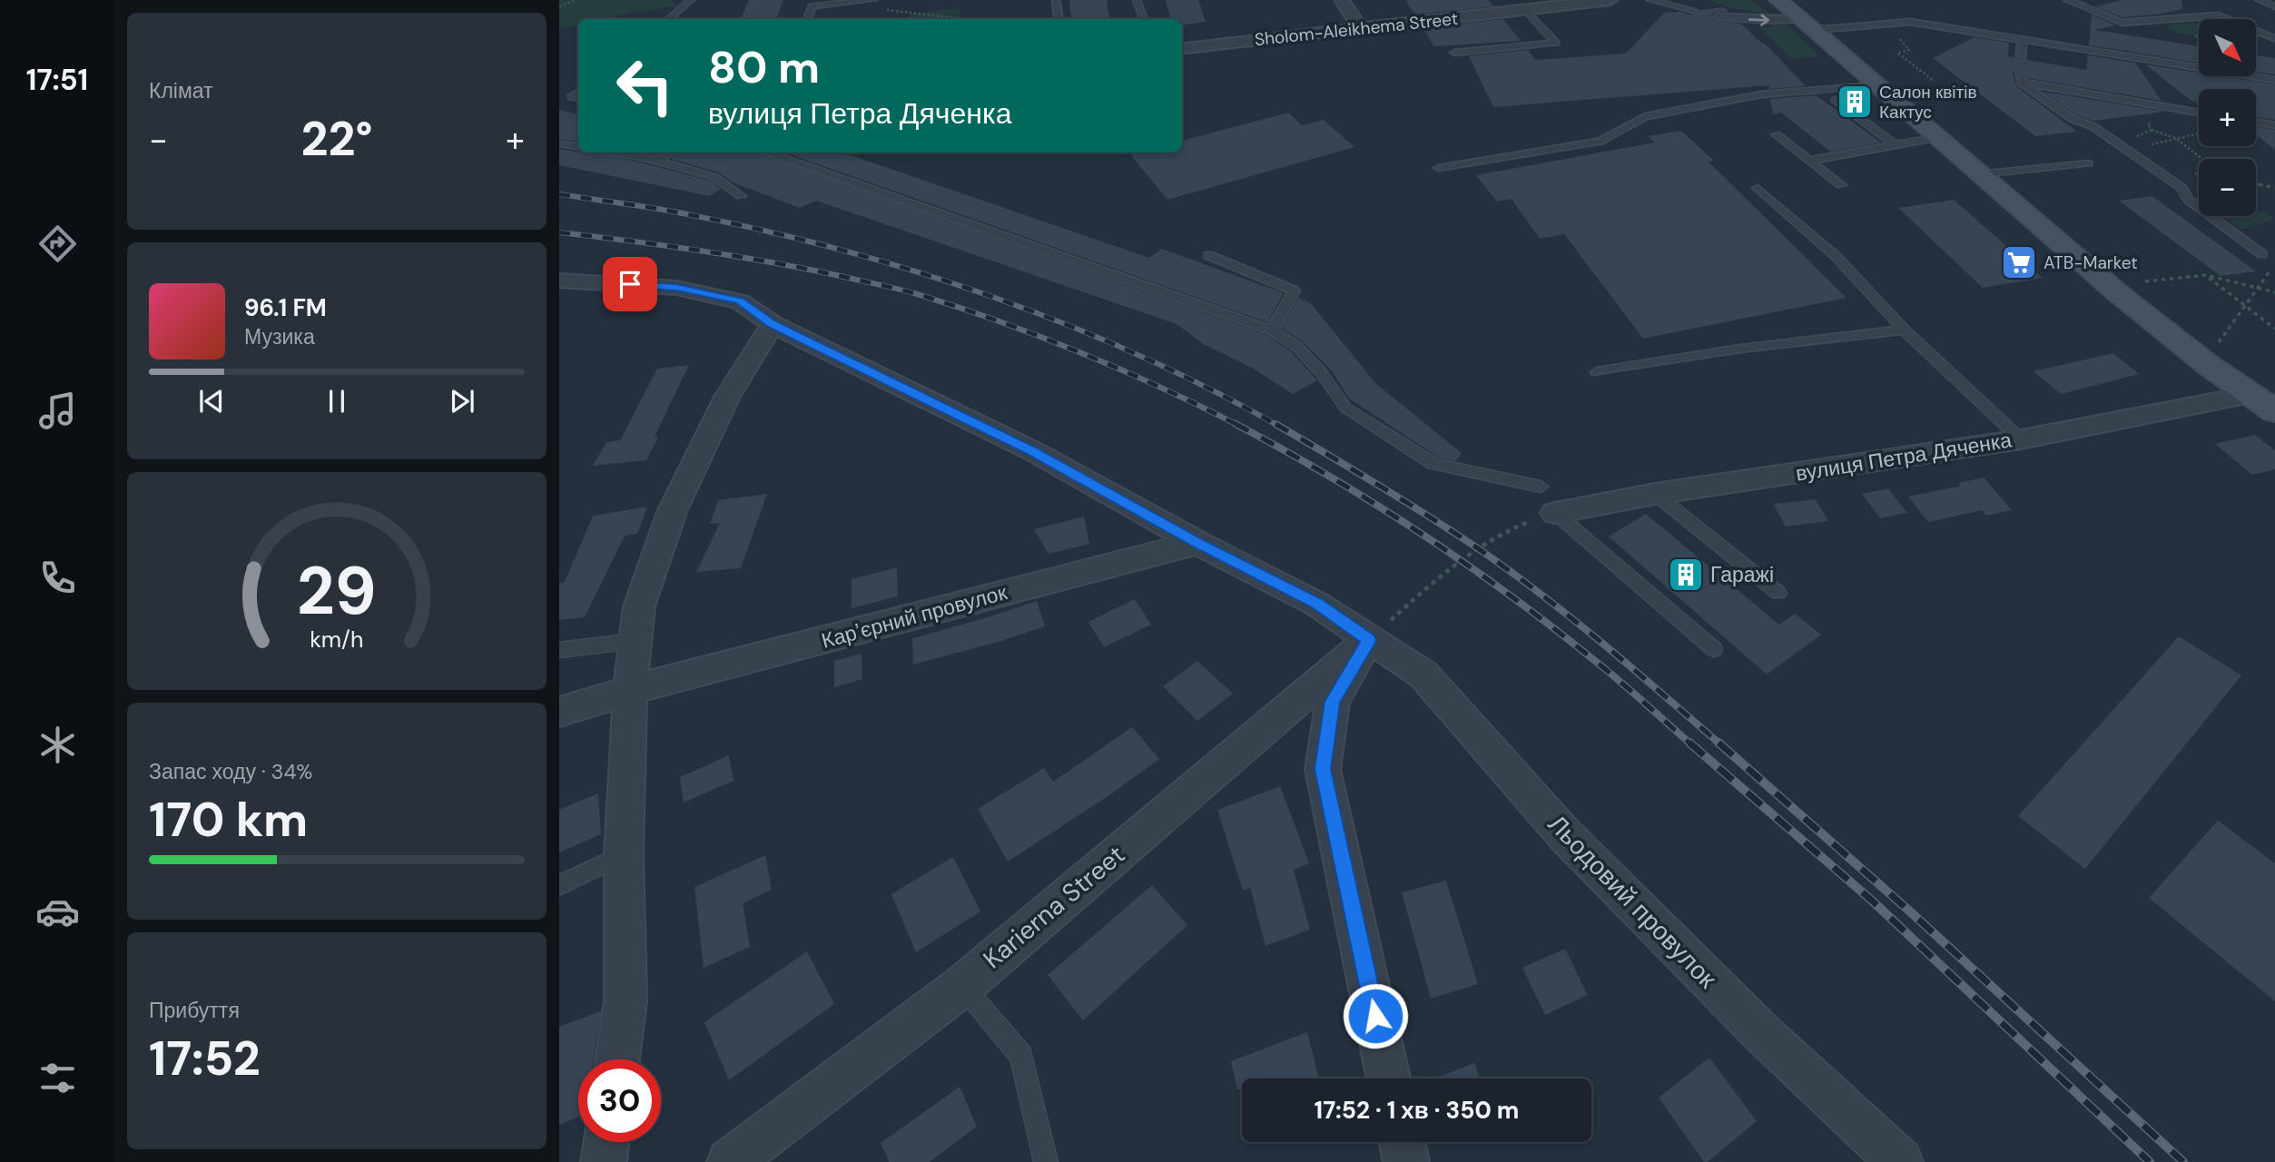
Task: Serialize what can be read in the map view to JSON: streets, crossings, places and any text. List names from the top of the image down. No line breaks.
{"streets":{"street":["Sholom-Aleikhema Street","вулиця Петра Дяченка","Карʼєрний провулок","Льодовий провулок","Karierna Street"]},"crossings":[["Льодовий провулок","Karierna Street"]],"places":{"building":["Салон квітів Кактус","Гаражі"],"supermarket":["ATB-Market"]},"north":"bottom right","page":{"tabs":"17:51","tile":["Клімат",["Запас ходу · 34%","170 km"],["Прибуття","17:52"]],"map_buttons":["+","−"],"turn":["80 m","вулиця Петра Дяченка"],"heat":["−","22°","+"],"song":["96.1 FM","Музика"],"limit":"30","trip":"17:52 · 1 хв · 350 m","gauge":["29","km/h"]}}
